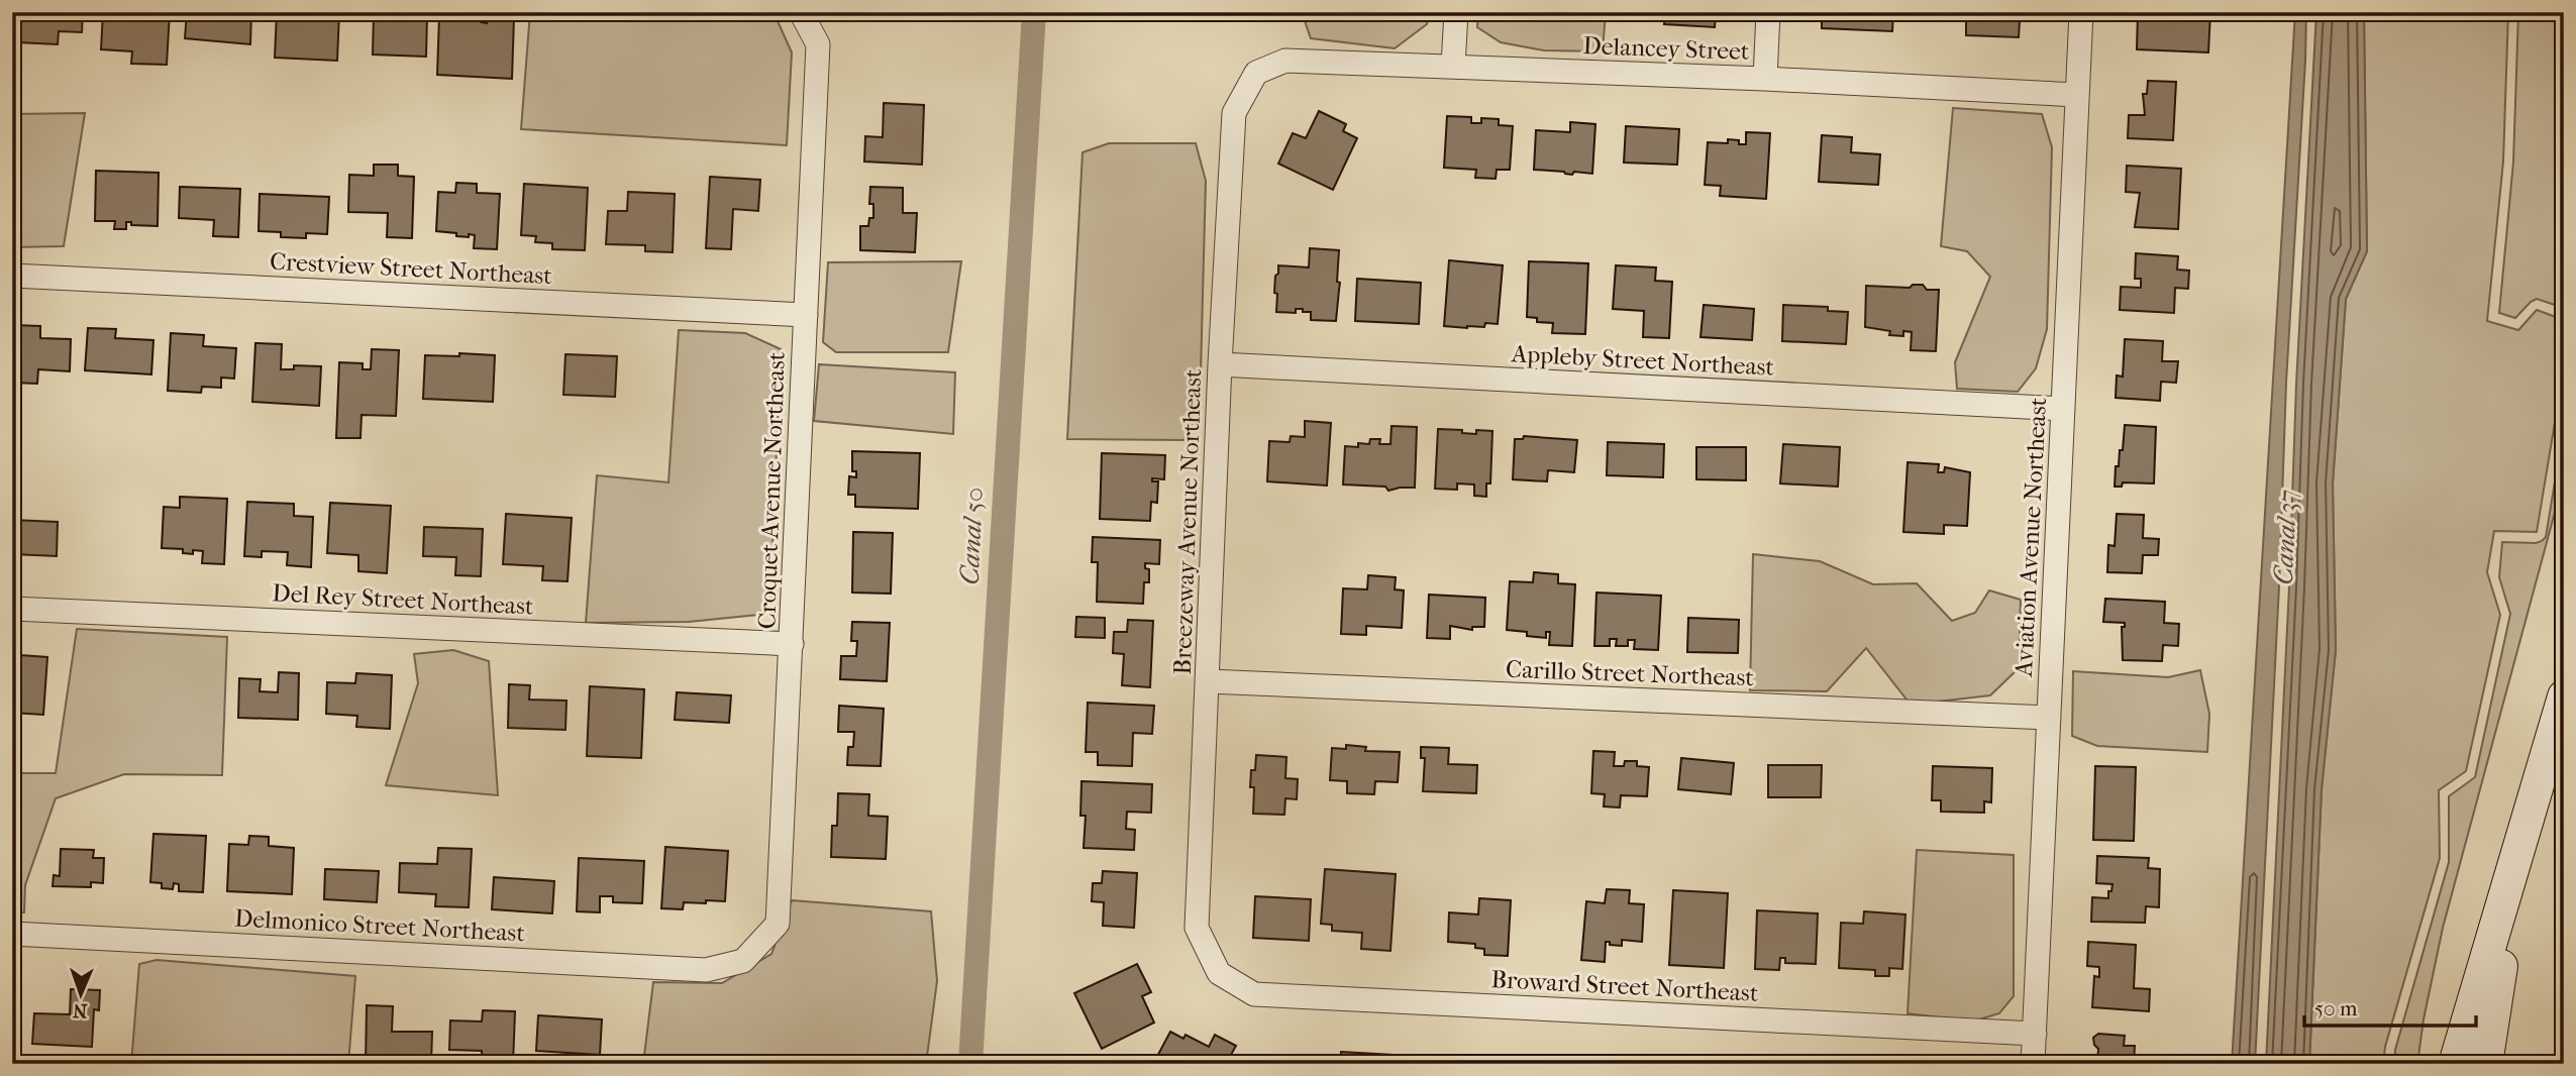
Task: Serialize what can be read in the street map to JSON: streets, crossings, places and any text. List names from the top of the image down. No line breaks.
{"streets":{"street":["Delancey Street","Crestview Street Northeast","Appleby Street Northeast","Croquet Avenue Northeast","Breezeway Avenue Northeast","Aviation Avenue Northeast","Del Rey Street Northeast","Carillo Street Northeast","Delmonico Street Northeast","Broward Street Northeast"]},"crossings":[["Delancey Street","Breezeway Avenue Northeast"],["Delancey Street","Aviation Avenue Northeast"],["Crestview Street Northeast","Croquet Avenue Northeast"],["Appleby Street Northeast","Breezeway Avenue Northeast"],["Appleby Street Northeast","Aviation Avenue Northeast"],["Croquet Avenue Northeast","Del Rey Street Northeast"],["Croquet Avenue Northeast","Delmonico Street Northeast"],["Breezeway Avenue Northeast","Carillo Street Northeast"],["Breezeway Avenue Northeast","Broward Street Northeast"],["Aviation Avenue Northeast","Carillo Street Northeast"],["Aviation Avenue Northeast","Broward Street Northeast"]],"water":["Canal 50","Canal 37"],"scale_bar":"50 m","north":"bottom"}
